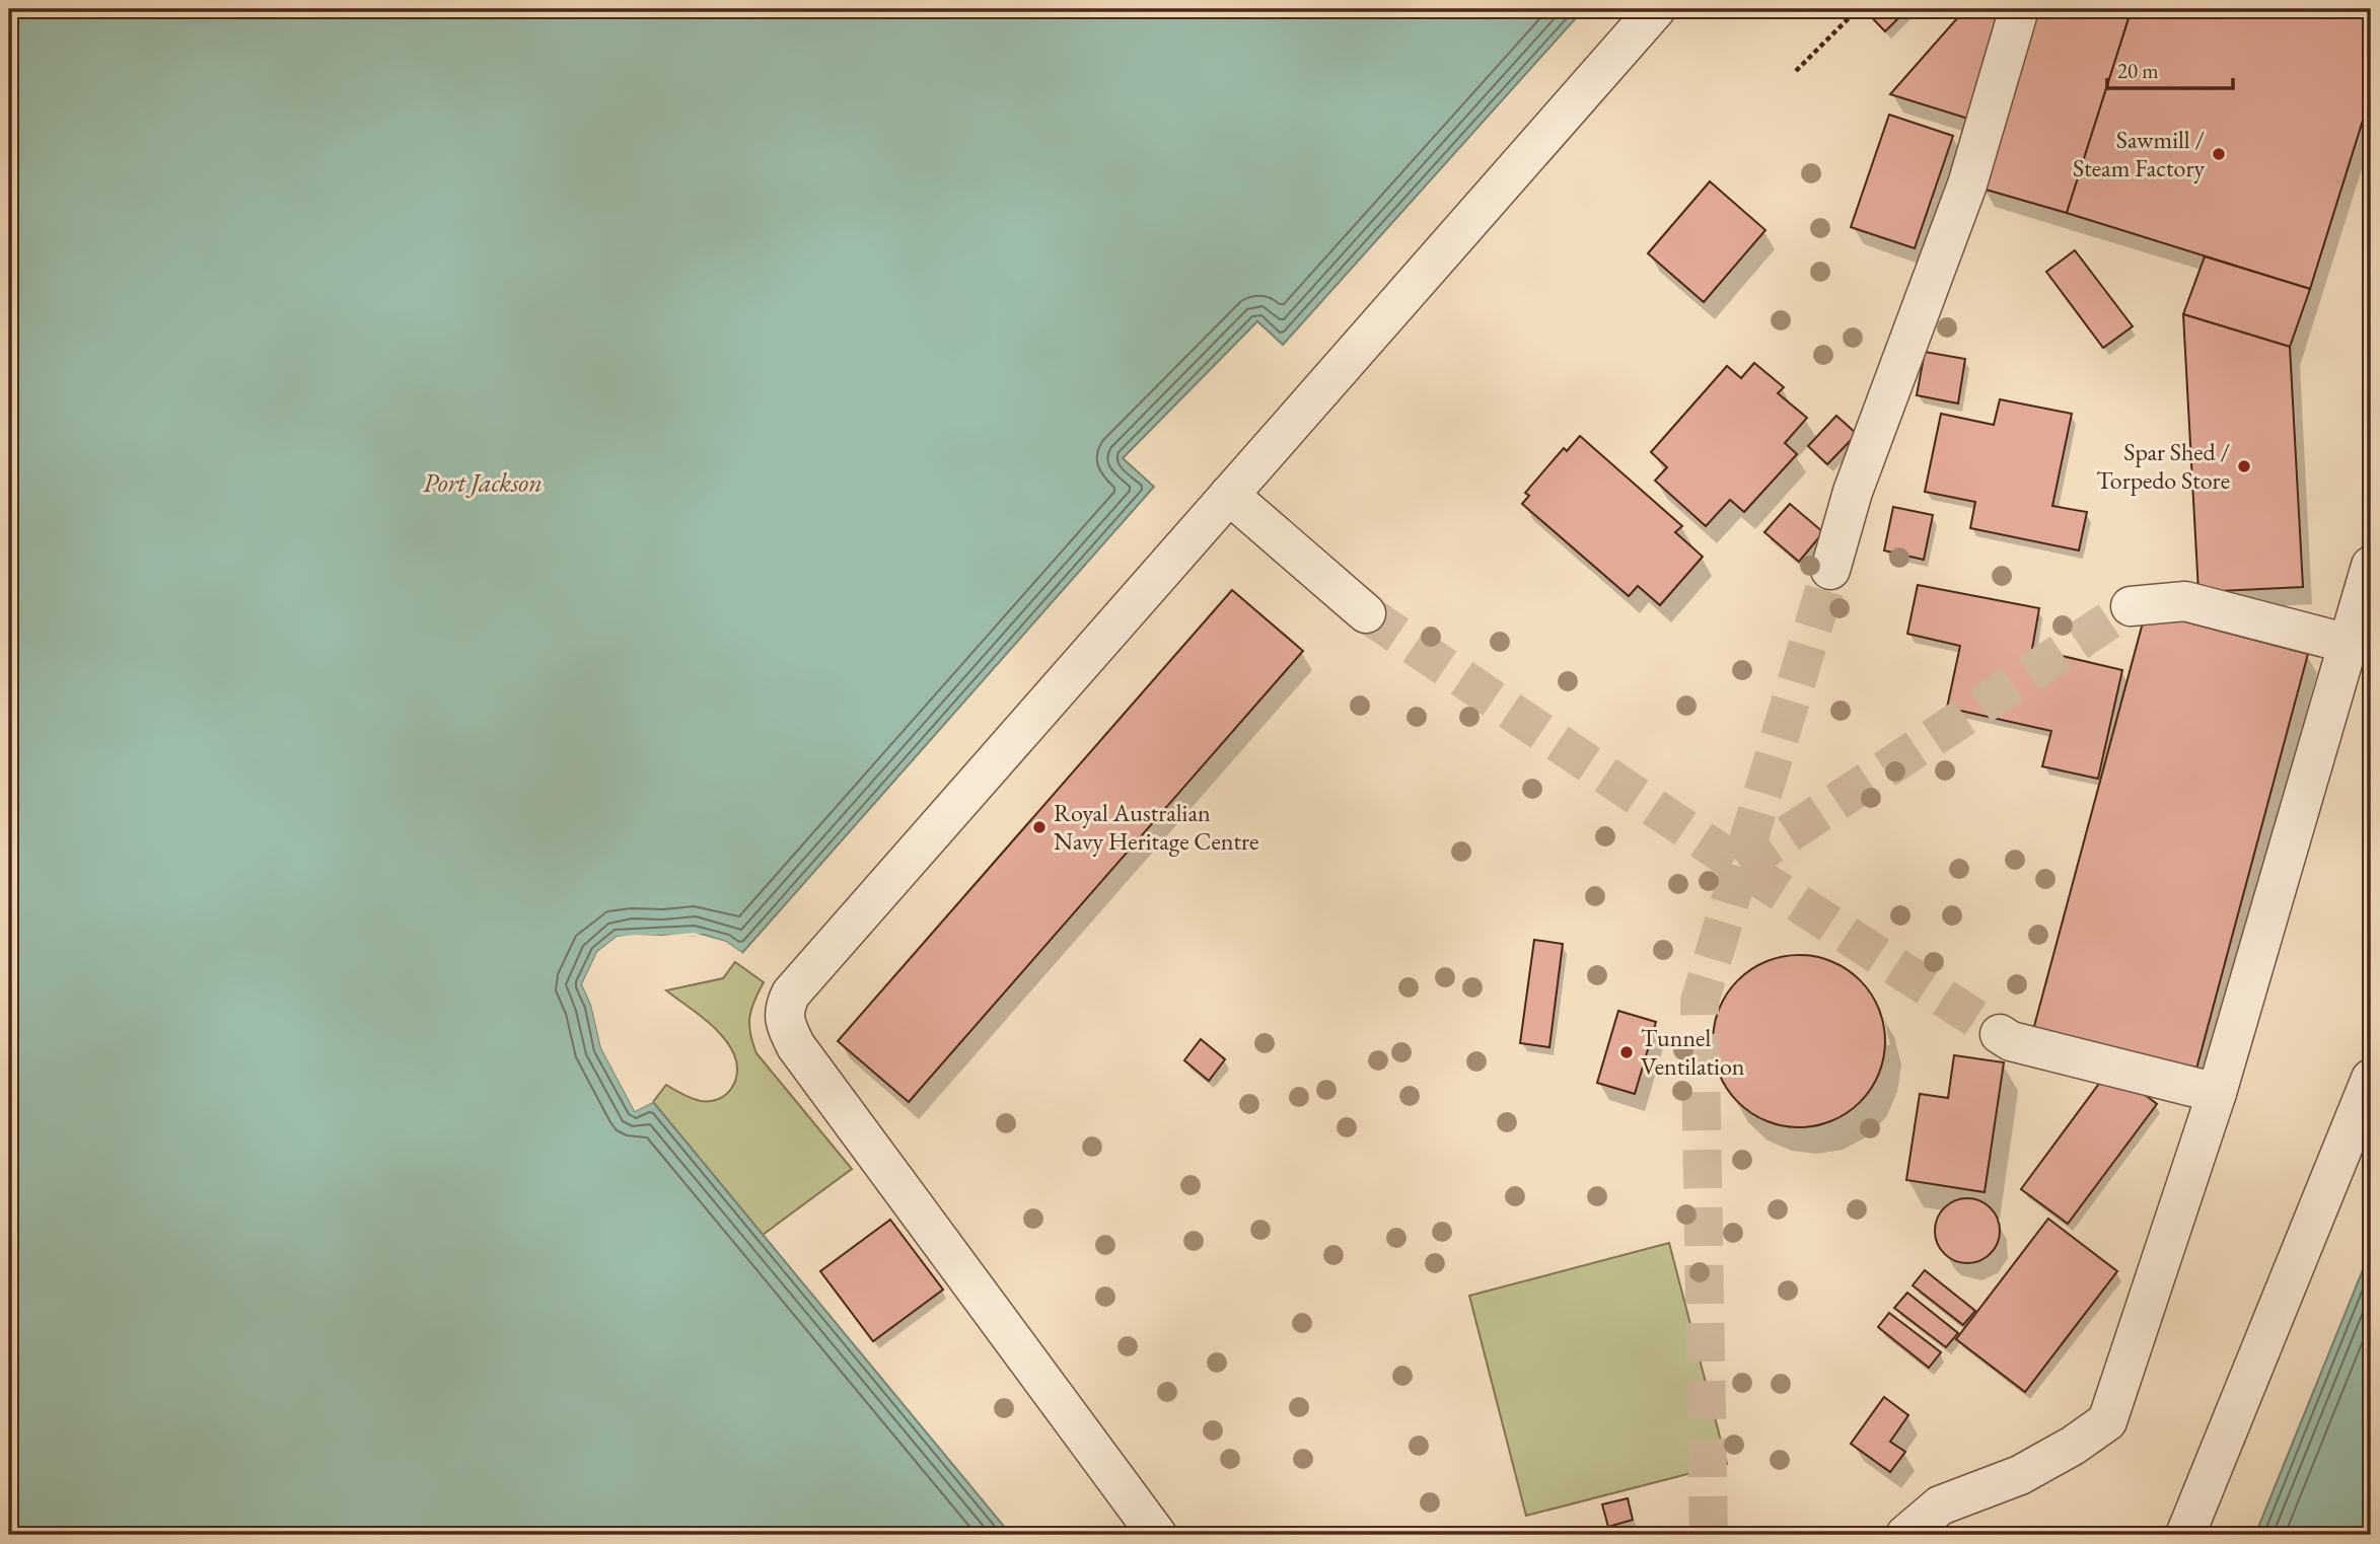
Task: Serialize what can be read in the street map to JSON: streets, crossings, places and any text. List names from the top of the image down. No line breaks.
{"water":["Port Jackson"],"places":["Sawmill / Steam Factory","Spar Shed / Torpedo Store","Royal Australian Navy Heritage Centre","Tunnel Ventilation"],"scale_bar":"20 m"}
